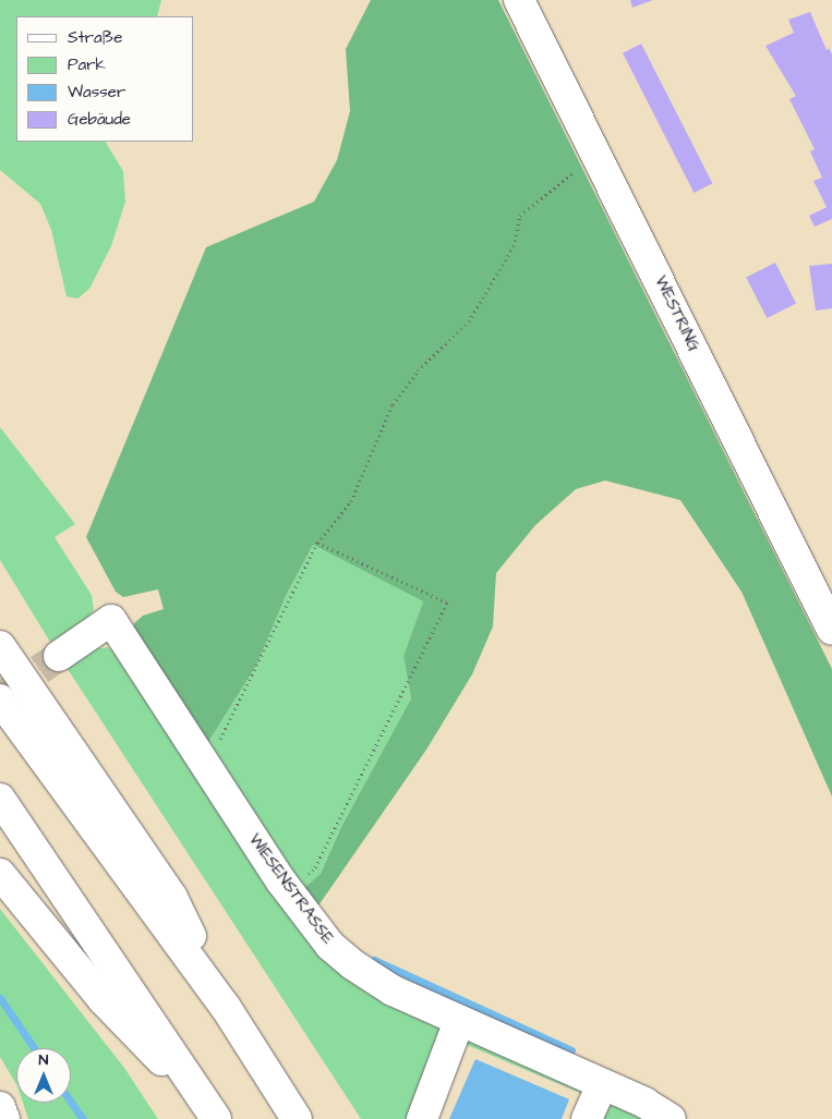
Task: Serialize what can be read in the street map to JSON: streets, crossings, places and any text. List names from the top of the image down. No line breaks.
{"streets":{"main road":["WESTRING","WIESENSTRASSE"]},"legend":["Straße","Park","Wasser","Gebäude"],"north":"top"}
